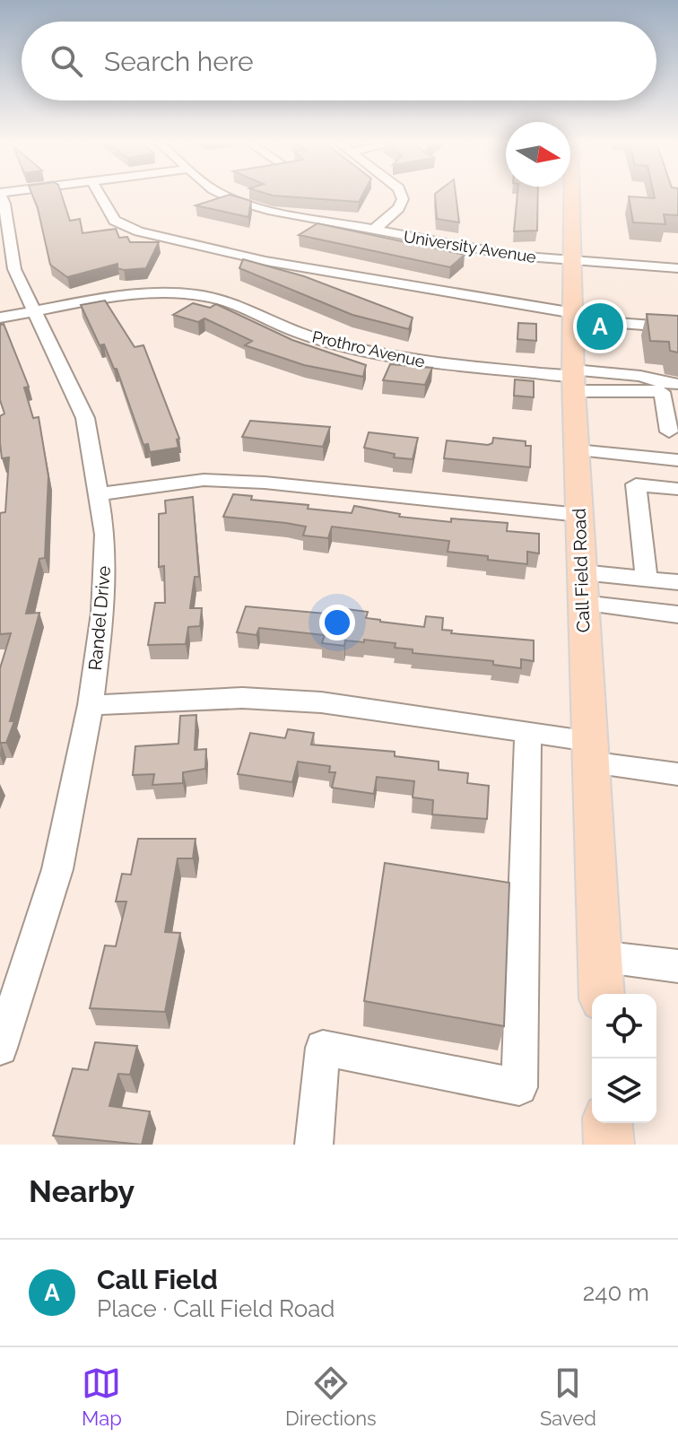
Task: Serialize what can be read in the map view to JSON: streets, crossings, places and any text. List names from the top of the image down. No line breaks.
{"streets":{"main road":["Call Field Road"],"street":["University Avenue","Prothro Avenue","Randel Drive"]},"crossings":[["University Avenue","Call Field Road"],["Prothro Avenue","Call Field Road"],["Prothro Avenue","Randel Drive"]],"north":"right","page":{"search":"Search here","pins":"A","heading":"Nearby","list":[{"mark":"A","name":"Call Field","note":"Place · Call Field Road","value":"240 m"}],"nav":["Map","Directions","Saved"]}}
